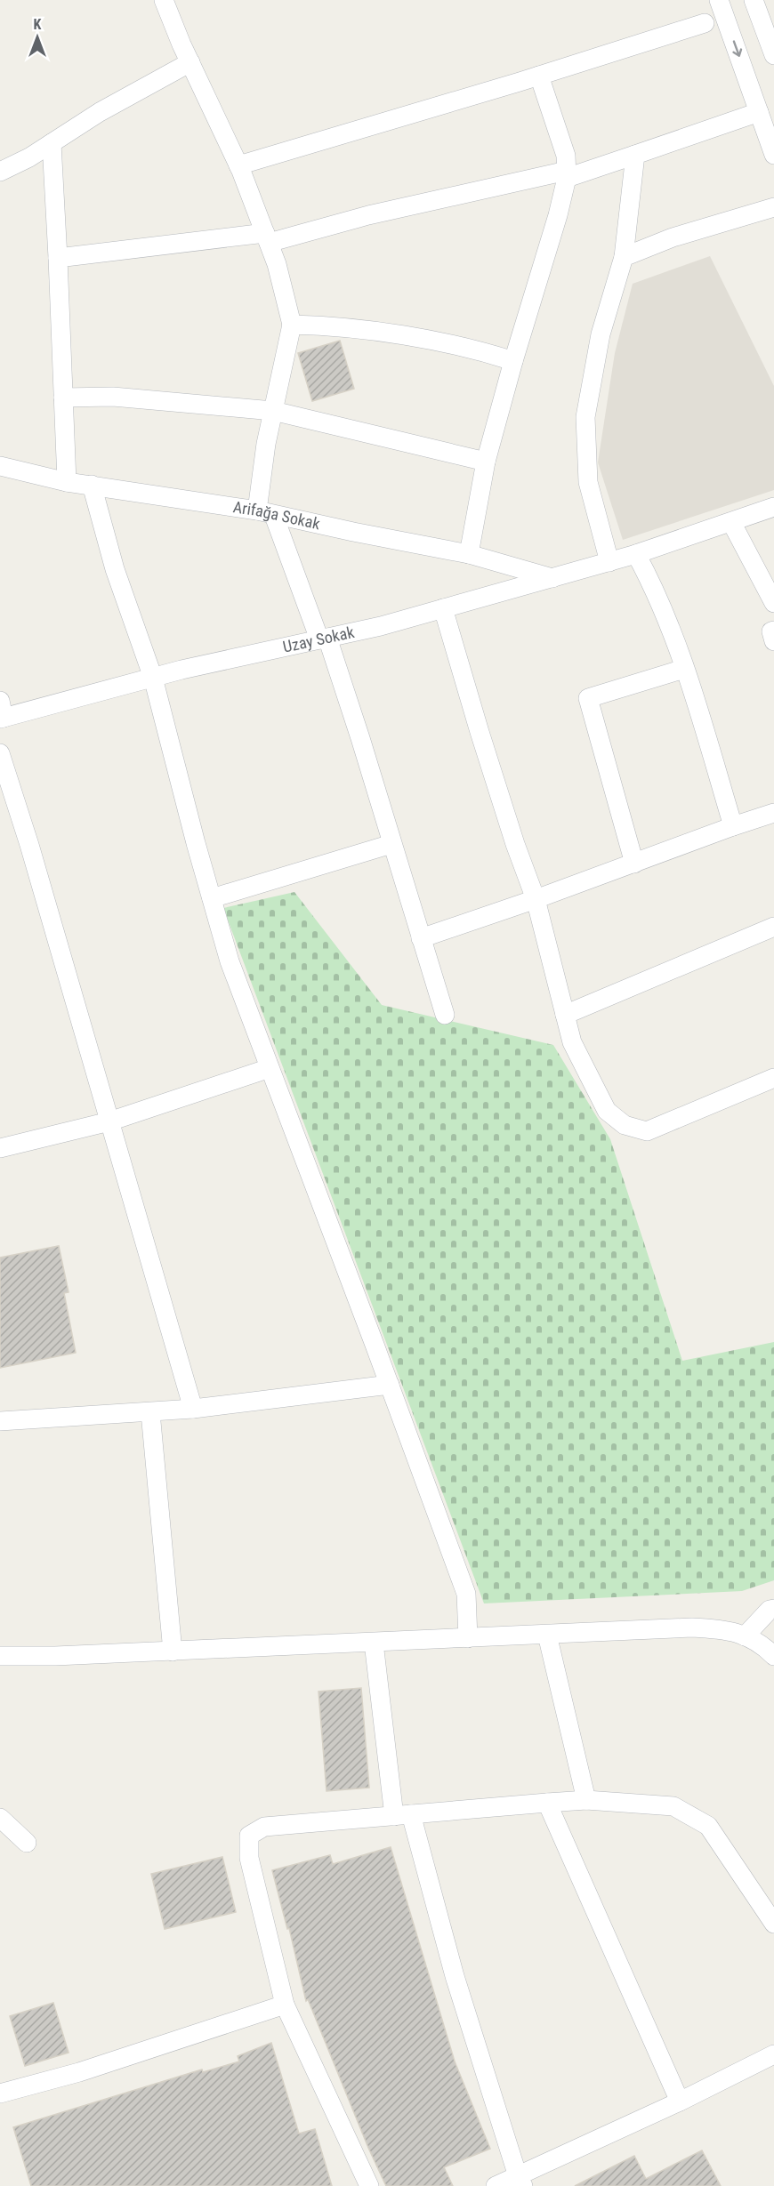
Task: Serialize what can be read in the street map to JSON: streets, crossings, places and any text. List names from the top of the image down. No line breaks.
{"streets":{"street":["Arifağa Sokak","Uzay Sokak"]},"crossings":[["Arifağa Sokak","Uzay Sokak"]],"north":"top"}
